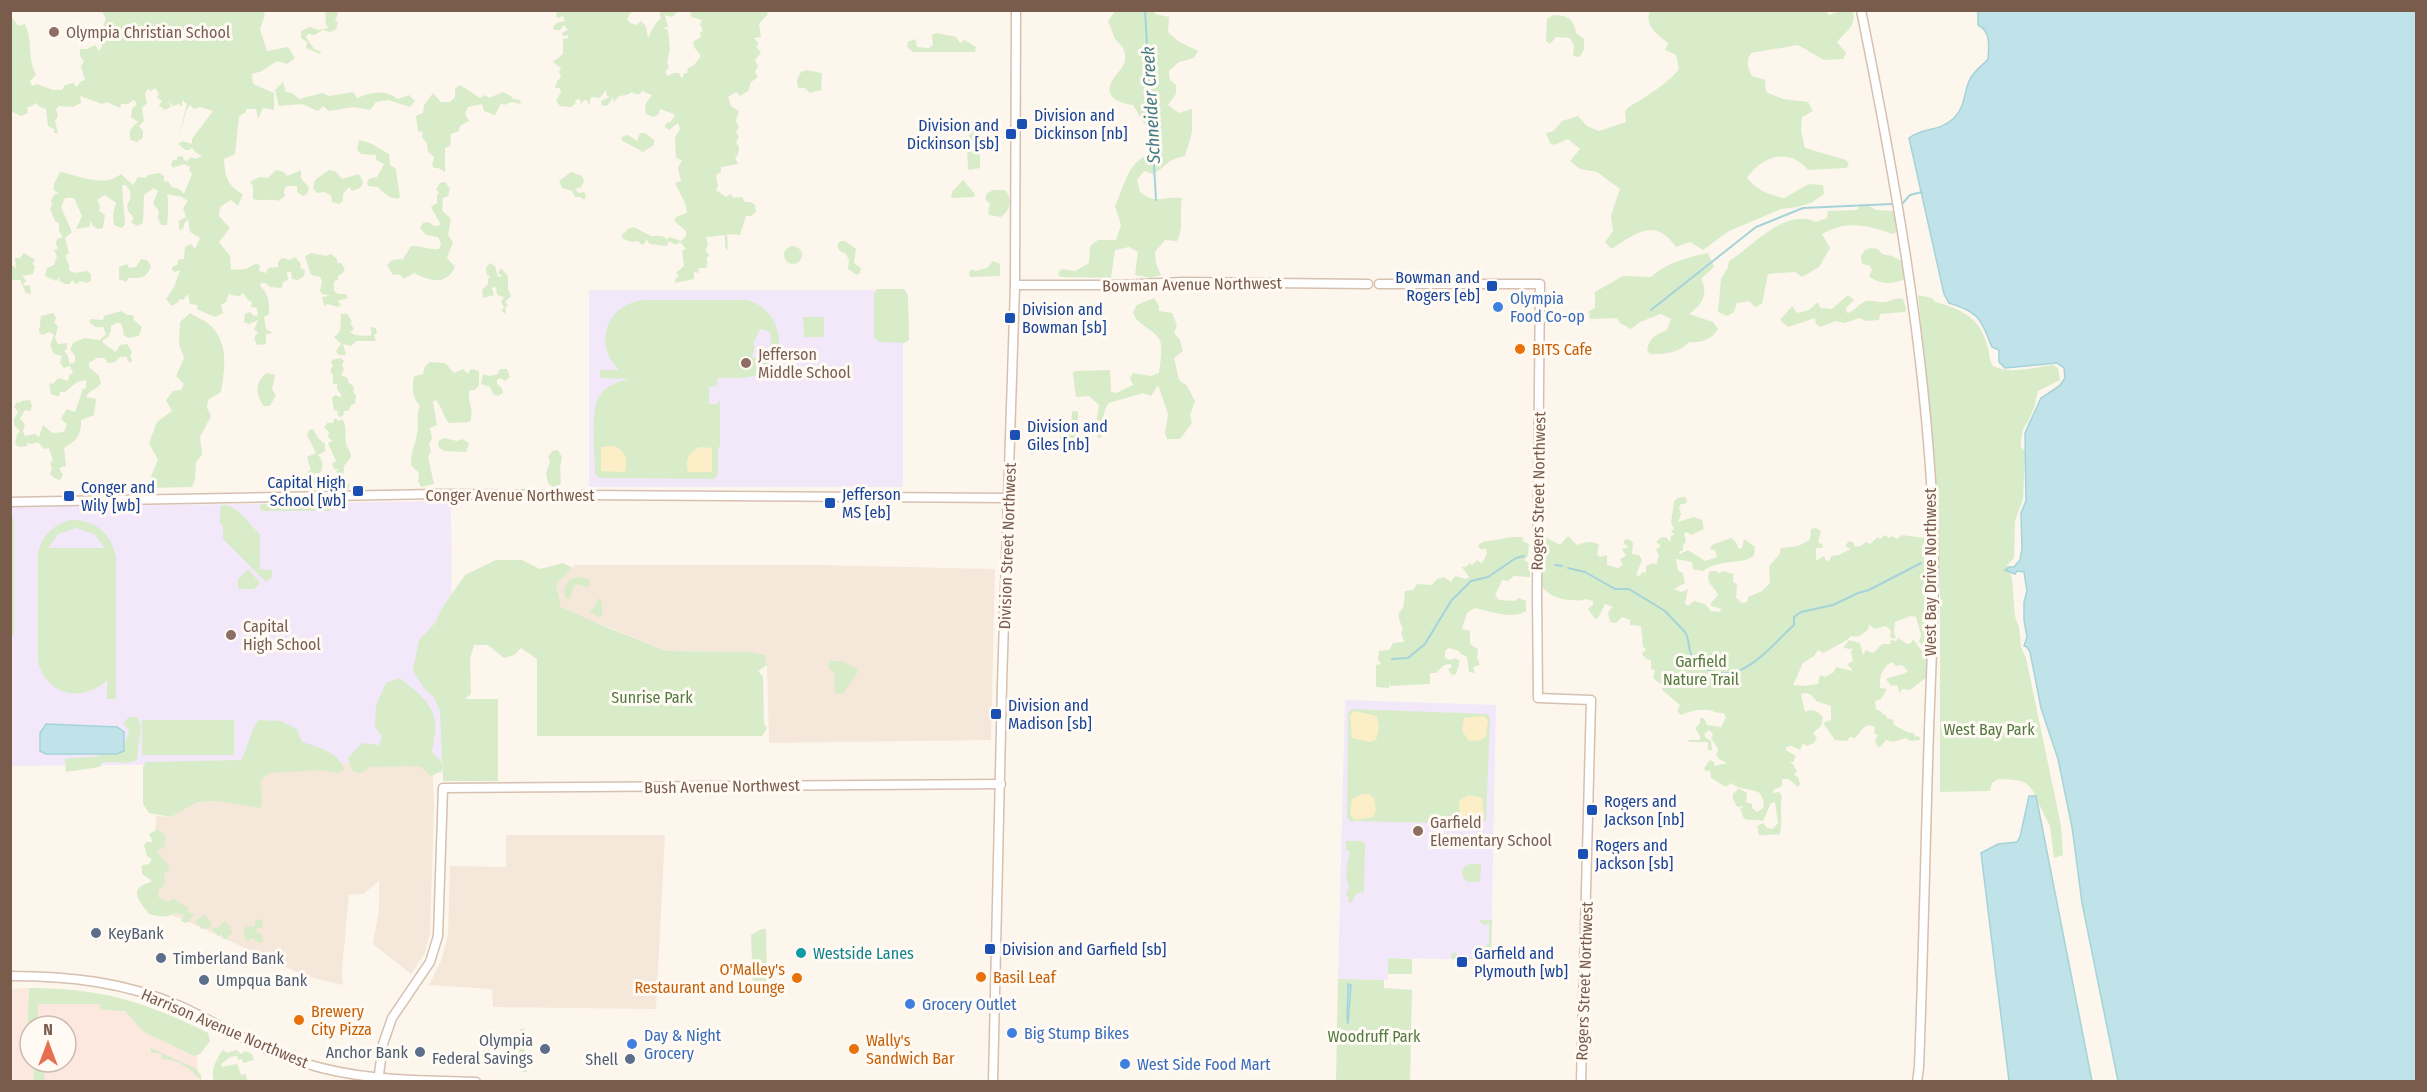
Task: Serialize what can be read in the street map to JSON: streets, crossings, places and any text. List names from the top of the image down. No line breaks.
{"streets":{"street":["Bowman Avenue Northwest","Rogers Street Northwest","Conger Avenue Northwest","Division Street Northwest","West Bay Drive Northwest","Bush Avenue Northwest","Harrison Avenue Northwest"]},"crossings":[["Bowman Avenue Northwest","Rogers Street Northwest"],["Bowman Avenue Northwest","Division Street Northwest"],["Conger Avenue Northwest","Division Street Northwest"],["Division Street Northwest","Bush Avenue Northwest"],["Bush Avenue Northwest","Harrison Avenue Northwest"]],"water":["Schneider Creek"],"parks":["Garfield Nature Trail","Sunrise Park","West Bay Park","Woodruff Park"],"places":{"other":["Olympia Christian School","Olympia Food Co-op","BITS Cafe","Jefferson Middle School","Capital High School","Garfield Elementary School","KeyBank","Westside Lanes","Timberland Bank","Basil Leaf","O'Malley's Restaurant and Lounge","Umpqua Bank","Grocery Outlet","Brewery City Pizza","Big Stump Bikes","Day & Night Grocery","Olympia Federal Savings","Wally's Sandwich Bar","Anchor Bank","Shell","West Side Food Mart"],"transit":["Division and Dickinson [nb]","Division and Dickinson [sb]","Bowman and Rogers [eb]","Division and Bowman [sb]","Division and Giles [nb]","Capital High School [wb]","Conger and Wily [wb]","Jefferson MS [eb]","Division and Madison [sb]","Rogers and Jackson [nb]","Rogers and Jackson [sb]","Division and Garfield [sb]","Garfield and Plymouth [wb]"]},"north":"top"}
